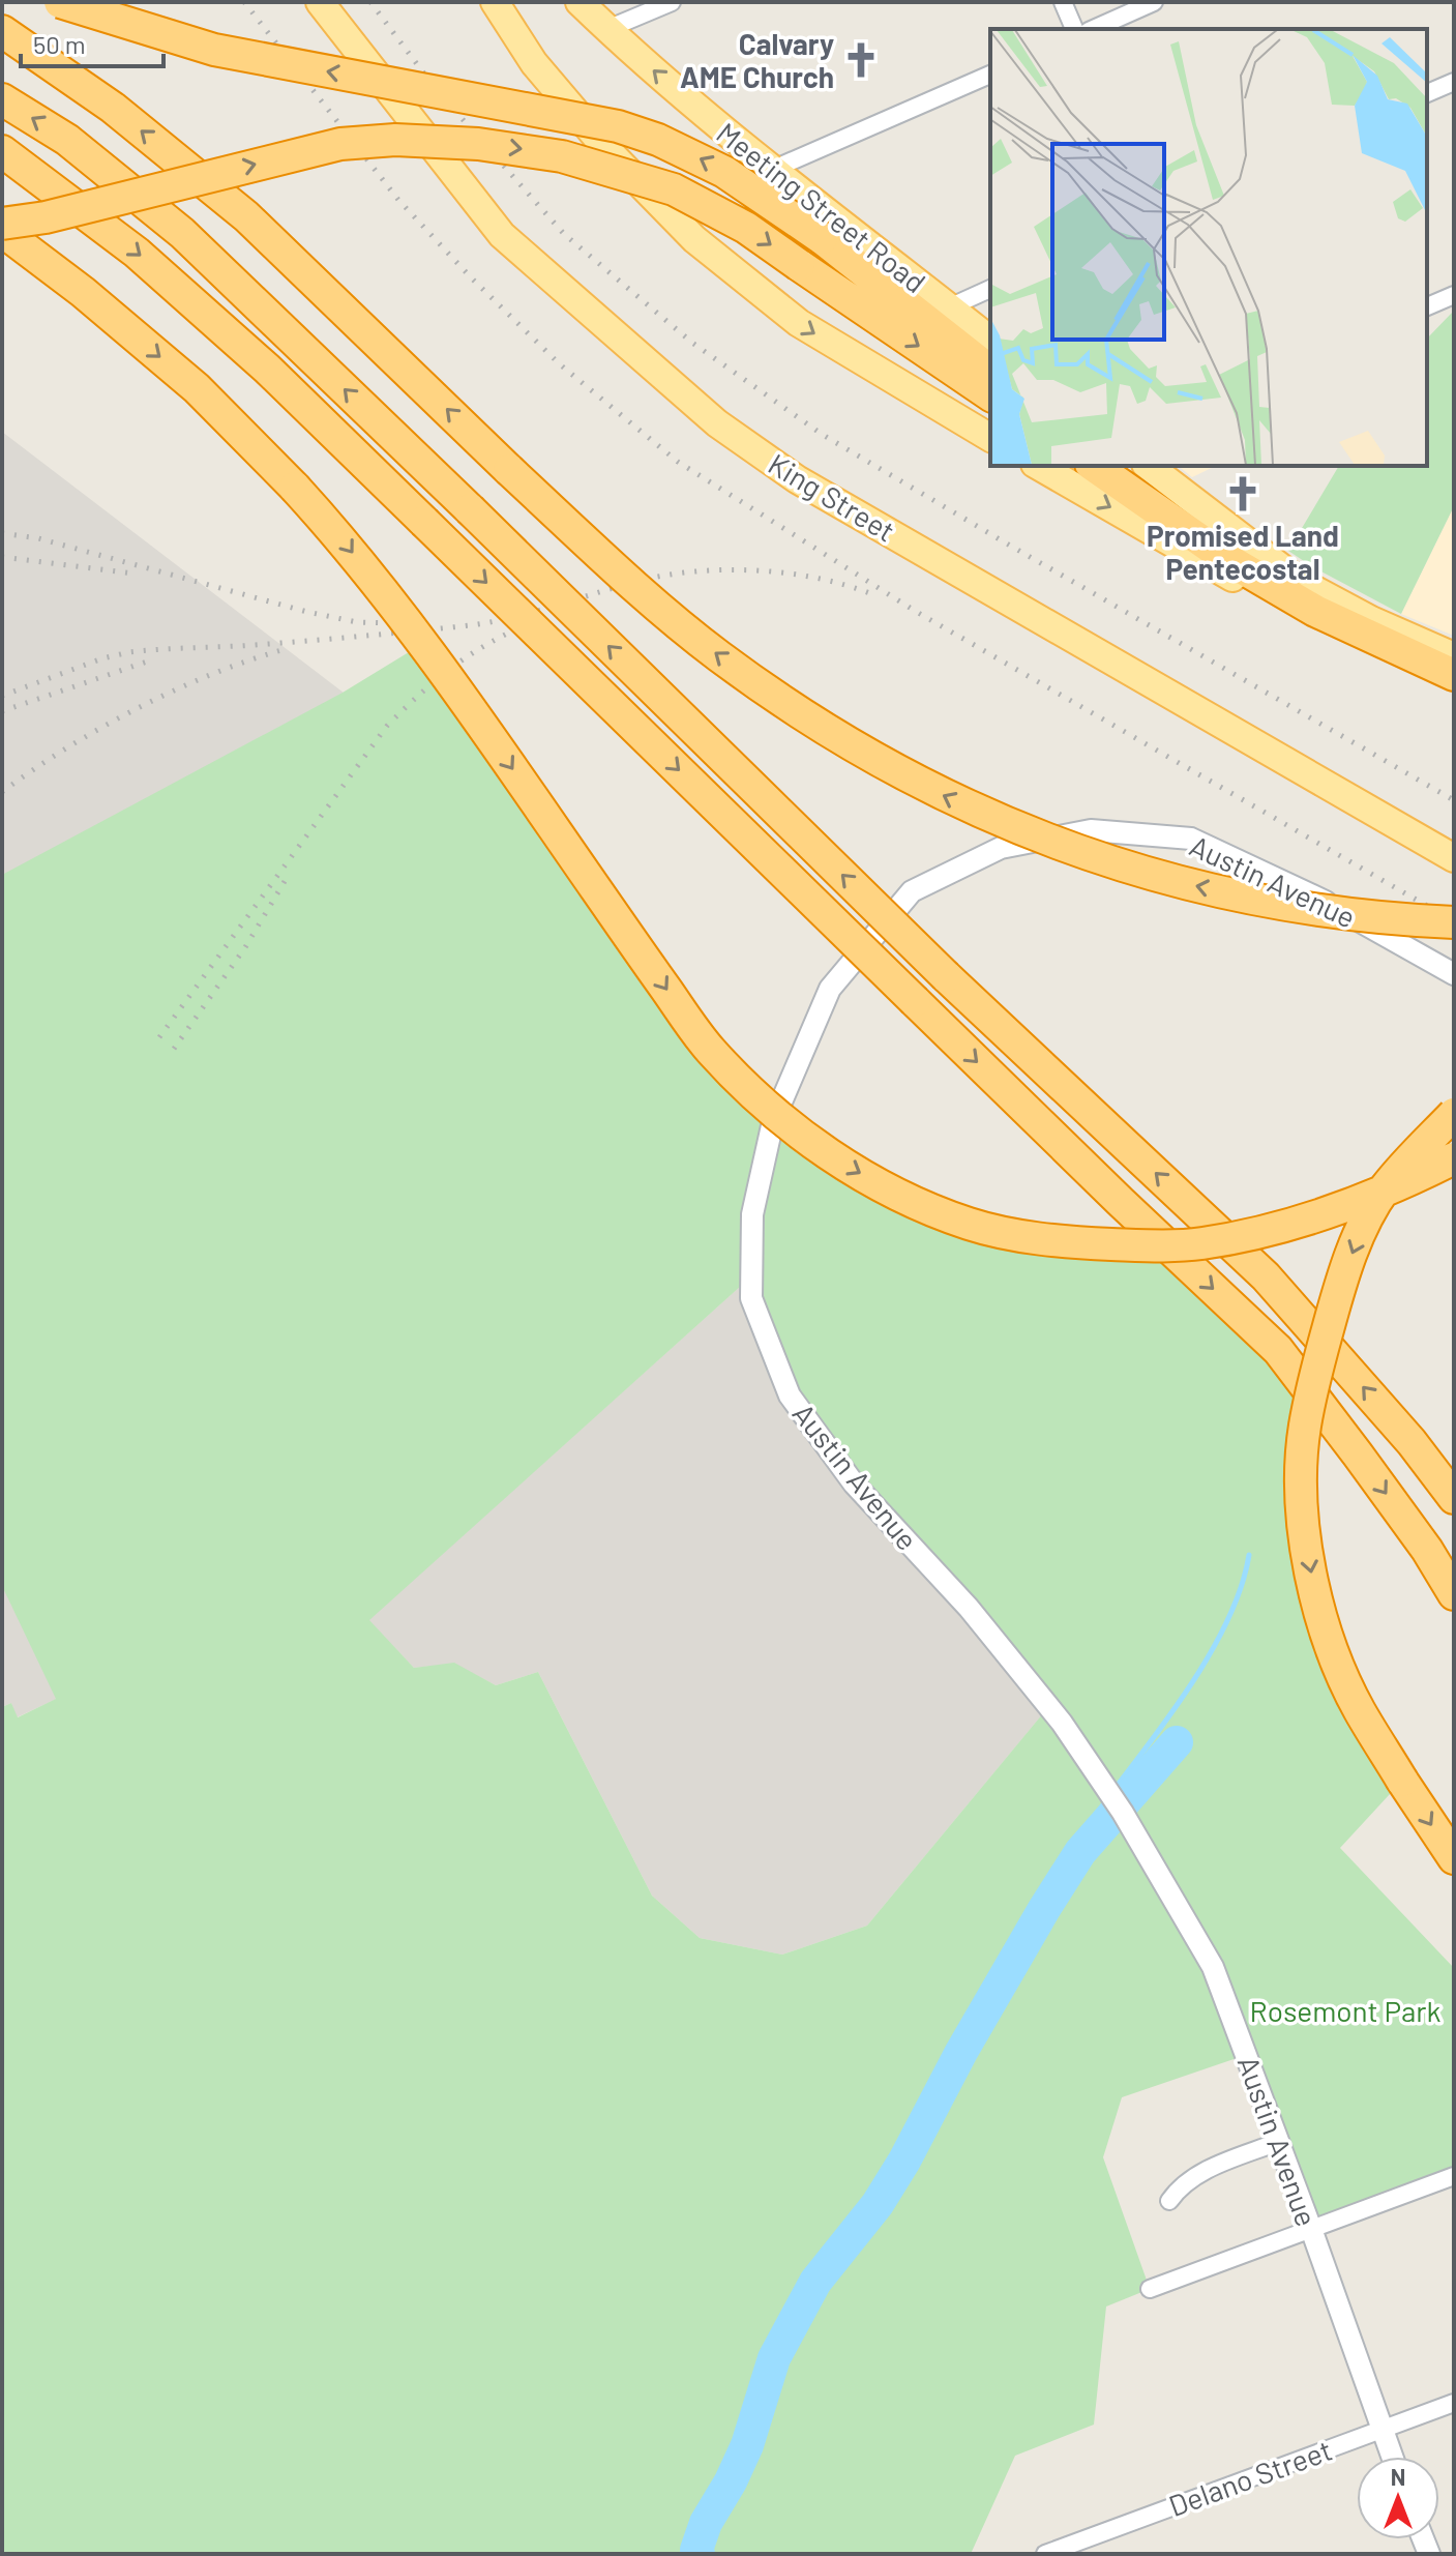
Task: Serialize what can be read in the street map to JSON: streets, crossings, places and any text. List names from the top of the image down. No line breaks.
{"streets":{"main road":["Meeting Street Road","King Street"],"street":["Austin Avenue","Delano Street"]},"crossings":[["Austin Avenue","Delano Street"]],"parks":["Rosemont Park"],"places":{"church":["Calvary AME Church","Promised Land Pentecostal"]},"scale_bar":"50 m","north":"top"}
